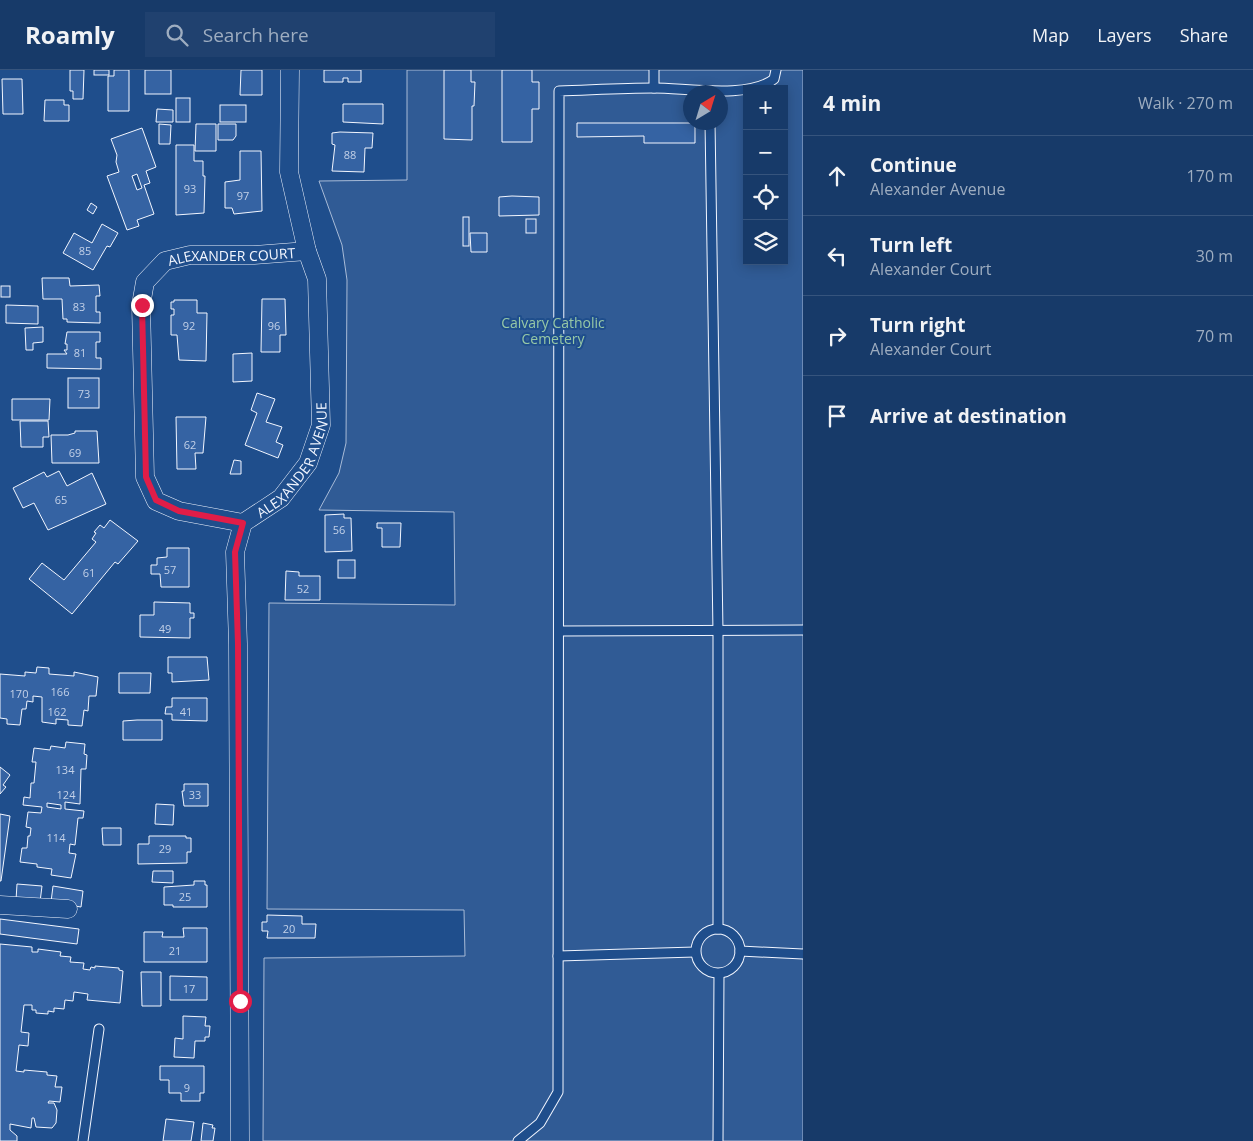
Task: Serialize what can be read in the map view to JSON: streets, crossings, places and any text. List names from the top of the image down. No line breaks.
{"streets":{"street":["ALEXANDER COURT","ALEXANDER AVENUE"]},"crossings":[["ALEXANDER COURT","ALEXANDER AVENUE"]],"parks":["Calvary Catholic Cemetery"],"house_numbers":["88","93","97","85","83","92","96","81","73","62","69","65","56","57","61","52","49","166","170","162","41","134","124","33","114","29","25","20","21","17","9"],"north":"top right","page":{"header":"Roamly","search":"Search here","nav":["Map","Layers","Share"],"heading":["4 min","Walk · 270 m"],"map_buttons":["+","−"],"list":[["Continue","Alexander Avenue","170 m"],["Turn left","Alexander Court","30 m"],["Turn right","Alexander Court","70 m"],"Arrive at destination"]}}
